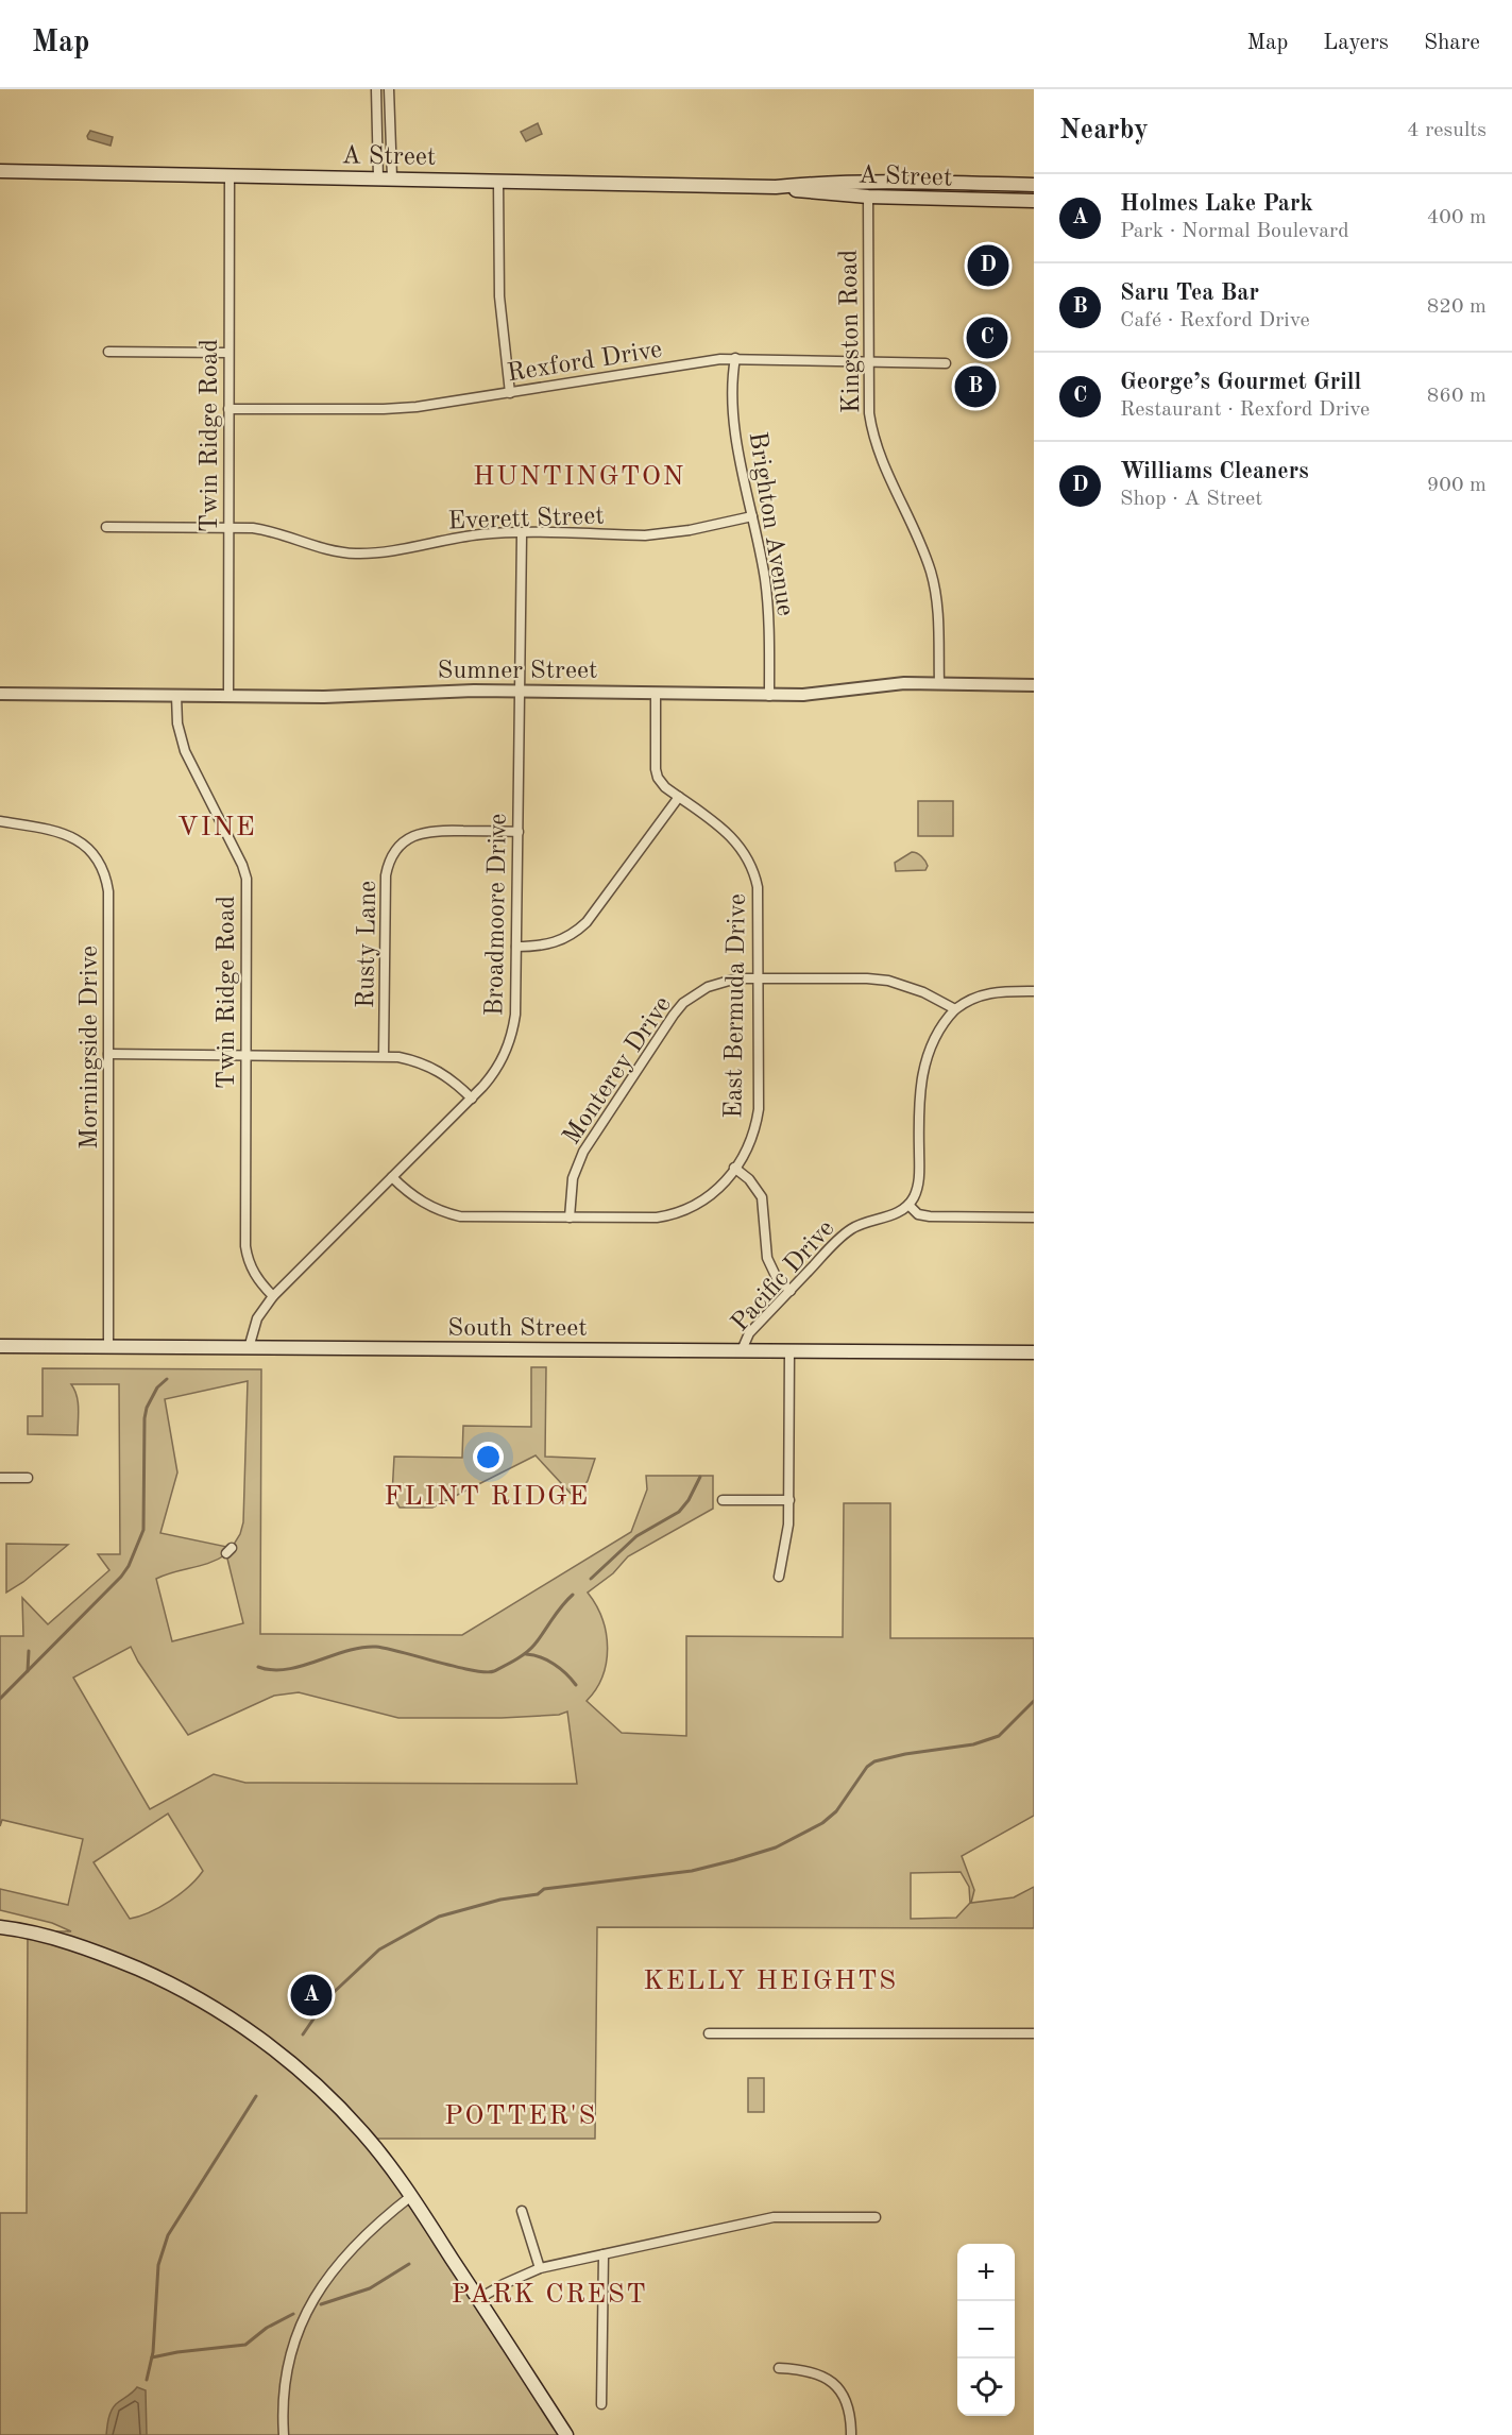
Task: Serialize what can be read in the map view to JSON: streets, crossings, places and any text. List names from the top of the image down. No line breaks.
{"streets":{"main road":["A Street","South Street"],"street":["Kingston Road","Rexford Drive","Twin Ridge Road","Everett Street","Brighton Avenue","Sumner Street","Broadmoore Drive","Rusty Lane","East Bermuda Drive","Morningside Drive","Monterey Drive","Pacific Drive"]},"crossings":[["A Street","Kingston Road"],["A Street","Twin Ridge Road"],["Kingston Road","Rexford Drive"],["Kingston Road","Sumner Street"],["Rexford Drive","Twin Ridge Road"],["Rexford Drive","Brighton Avenue"],["Twin Ridge Road","Everett Street"],["Twin Ridge Road","Sumner Street"],["Twin Ridge Road","Broadmoore Drive"],["Everett Street","Brighton Avenue"],["Everett Street","Broadmoore Drive"],["Brighton Avenue","Sumner Street"],["Sumner Street","Broadmoore Drive"],["Sumner Street","East Bermuda Drive"],["Broadmoore Drive","Rusty Lane"],["Broadmoore Drive","East Bermuda Drive"],["Broadmoore Drive","South Street"],["East Bermuda Drive","Monterey Drive"],["Morningside Drive","South Street"],["Pacific Drive","South Street"]],"districts":["HUNTINGTON","VINE","FLINT RIDGE","KELLY HEIGHTS","POTTER'S","PARK CREST"],"page":{"header":"Map","nav":["Map","Layers","Share"],"heading":["Nearby","4 results"],"list":[{"mark":"A","name":"Holmes Lake Park","note":"Park · Normal Boulevard","value":"400 m"},{"mark":"B","name":"Saru Tea Bar","note":"Café · Rexford Drive","value":"820 m"},{"mark":"C","name":"George’s Gourmet Grill","note":"Restaurant · Rexford Drive","value":"860 m"},{"mark":"D","name":"Williams Cleaners","note":"Shop · A Street","value":"900 m"}],"pins":["D","C","B","A"],"map_buttons":["+","−"]}}
